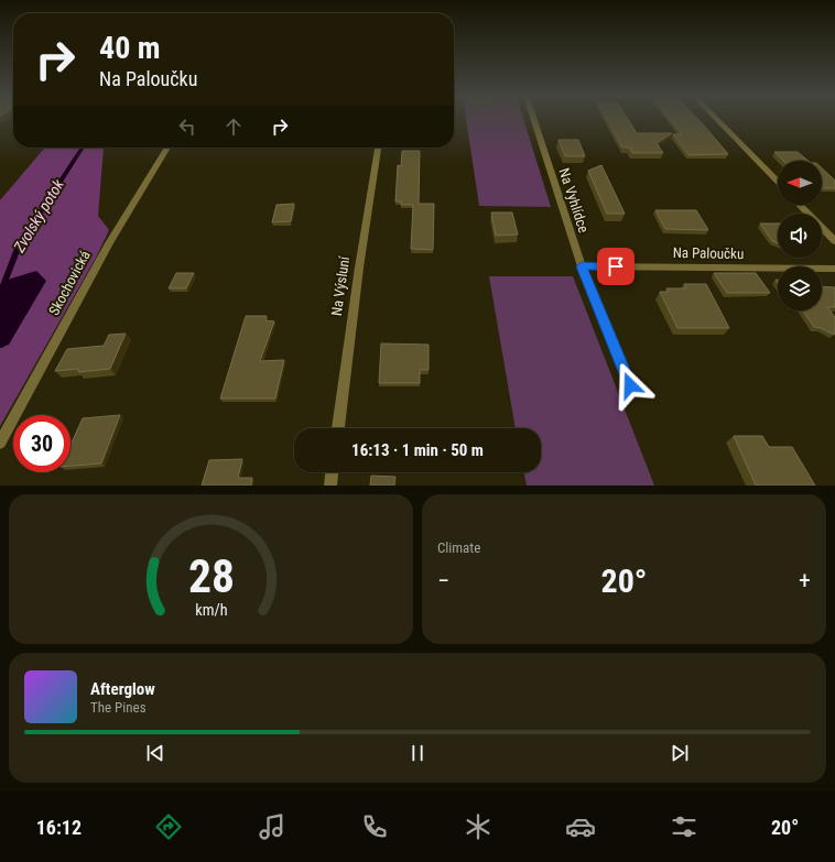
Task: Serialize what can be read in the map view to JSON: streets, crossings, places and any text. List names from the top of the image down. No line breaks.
{"streets":{"street":["Na Vyhlídce","Na Paloučku","Skochovická","Na Výsluní"]},"crossings":[["Na Vyhlídce","Na Paloučku"]],"water":["Zvolský potok"],"north":"left","page":{"turn":["40 m","Na Paloučku"],"limit":"30","trip":"16:13 · 1 min · 50 m","tile":"Climate","heat":["−","20°","+"],"song":["Afterglow","The Pines"],"tabs":["16:12","20°"],"gauge":["28","km/h"]}}
